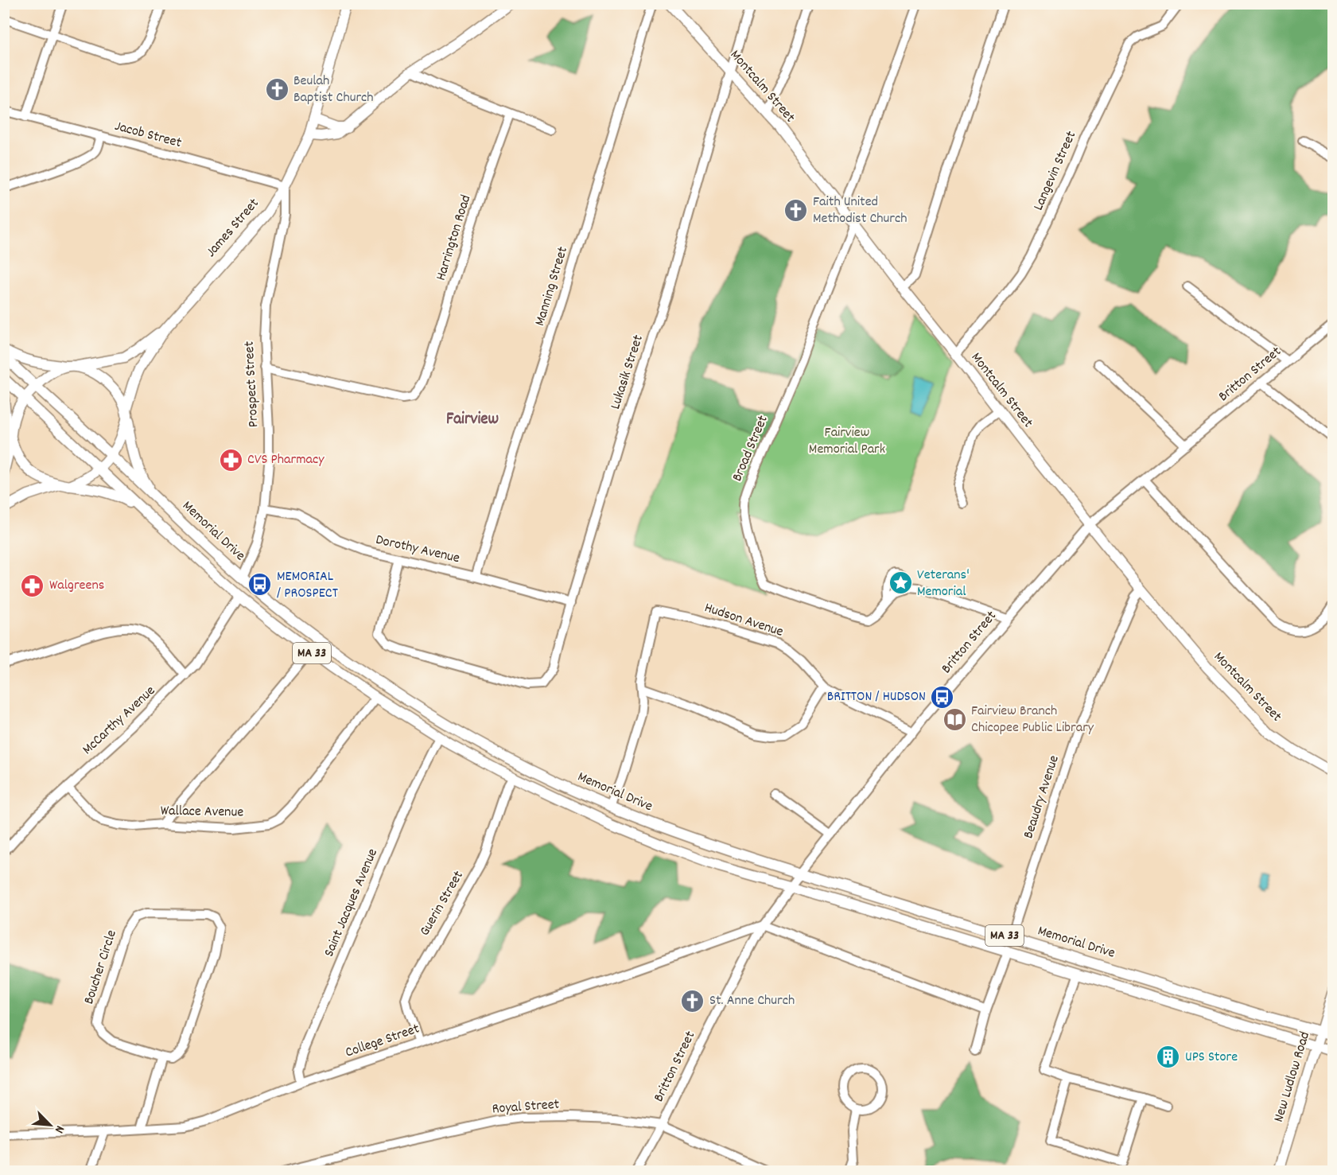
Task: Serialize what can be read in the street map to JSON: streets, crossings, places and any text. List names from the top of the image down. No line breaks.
{"streets":{"main road":["Montcalm Street","James Street","Memorial Drive","MA 33","New Ludlow Road"],"street":["Jacob Street","Langevin Street","Harrington Road","Manning Street","Lukasik Street","Britton Street","Prospect Street","Broad Street","Dorothy Avenue","Hudson Avenue","McCarthy Avenue","Beaudry Avenue","Wallace Avenue","Saint Jacques Avenue","Guerin Street","Boucher Circle","College Street","Royal Street"]},"crossings":[["Montcalm Street","Langevin Street"],["Montcalm Street","Lukasik Street"],["Montcalm Street","Britton Street"],["Montcalm Street","Broad Street"],["Montcalm Street","Beaudry Avenue"],["Jacob Street","James Street"],["Jacob Street","Prospect Street"],["James Street","Prospect Street"],["James Street","Memorial Drive"],["Harrington Road","Prospect Street"],["Manning Street","Dorothy Avenue"],["Lukasik Street","Dorothy Avenue"],["Britton Street","Memorial Drive"],["Britton Street","Hudson Avenue"],["Britton Street","College Street"],["Britton Street","Royal Street"],["Prospect Street","Memorial Drive"],["Prospect Street","Dorothy Avenue"],["Memorial Drive","McCarthy Avenue"],["Memorial Drive","Beaudry Avenue"],["Memorial Drive","Wallace Avenue"],["Memorial Drive","Saint Jacques Avenue"],["Memorial Drive","Guerin Street"],["Memorial Drive","New Ludlow Road"],["McCarthy Avenue","Wallace Avenue"],["Saint Jacques Avenue","College Street"],["Guerin Street","College Street"]],"districts":["Fairview"],"parks":["Fairview Memorial Park"],"places":{"church":["Beulah Baptist Church","Faith United Methodist Church","St. Anne Church"],"pharmacy":["CVS Pharmacy","Walgreens"],"place":["Veterans' Memorial"],"bus stop":["MEMORIAL / PROSPECT","BRITTON / HUDSON"],"library":["Fairview Branch Chicopee Public Library"],"building":["UPS Store"]},"north":"bottom right"}
